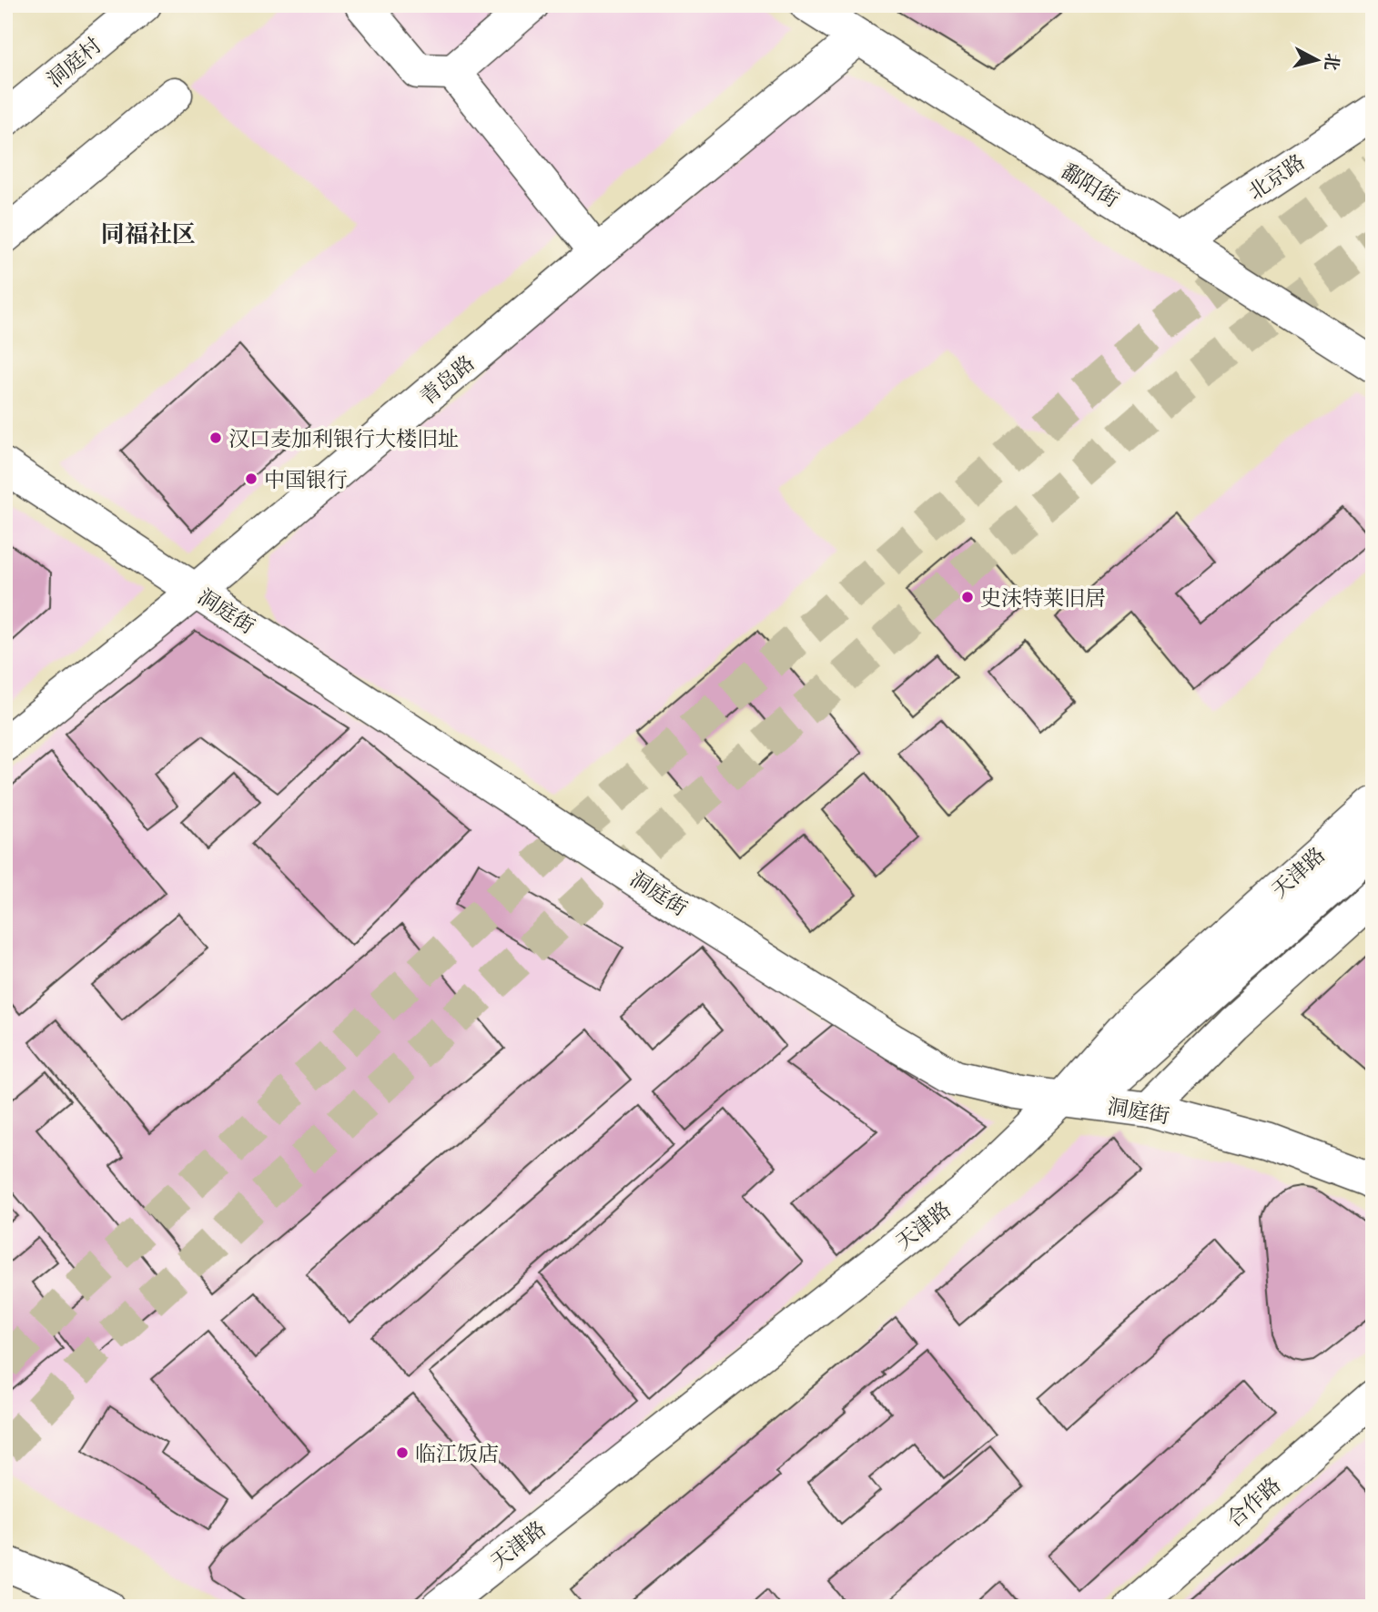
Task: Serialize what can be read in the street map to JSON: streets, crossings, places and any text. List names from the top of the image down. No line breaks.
{"streets":{"street":["洞庭村","北京路","鄱阳街","青岛路","洞庭街","天津路","合作路"]},"crossings":[["北京路","鄱阳街"],["鄱阳街","青岛路"],["青岛路","洞庭街"],["洞庭街","天津路"]],"districts":["同福社区"],"places":["汉口麦加利银行大楼旧址","中国银行","史沫特莱旧居","临江饭店"],"north":"right"}
